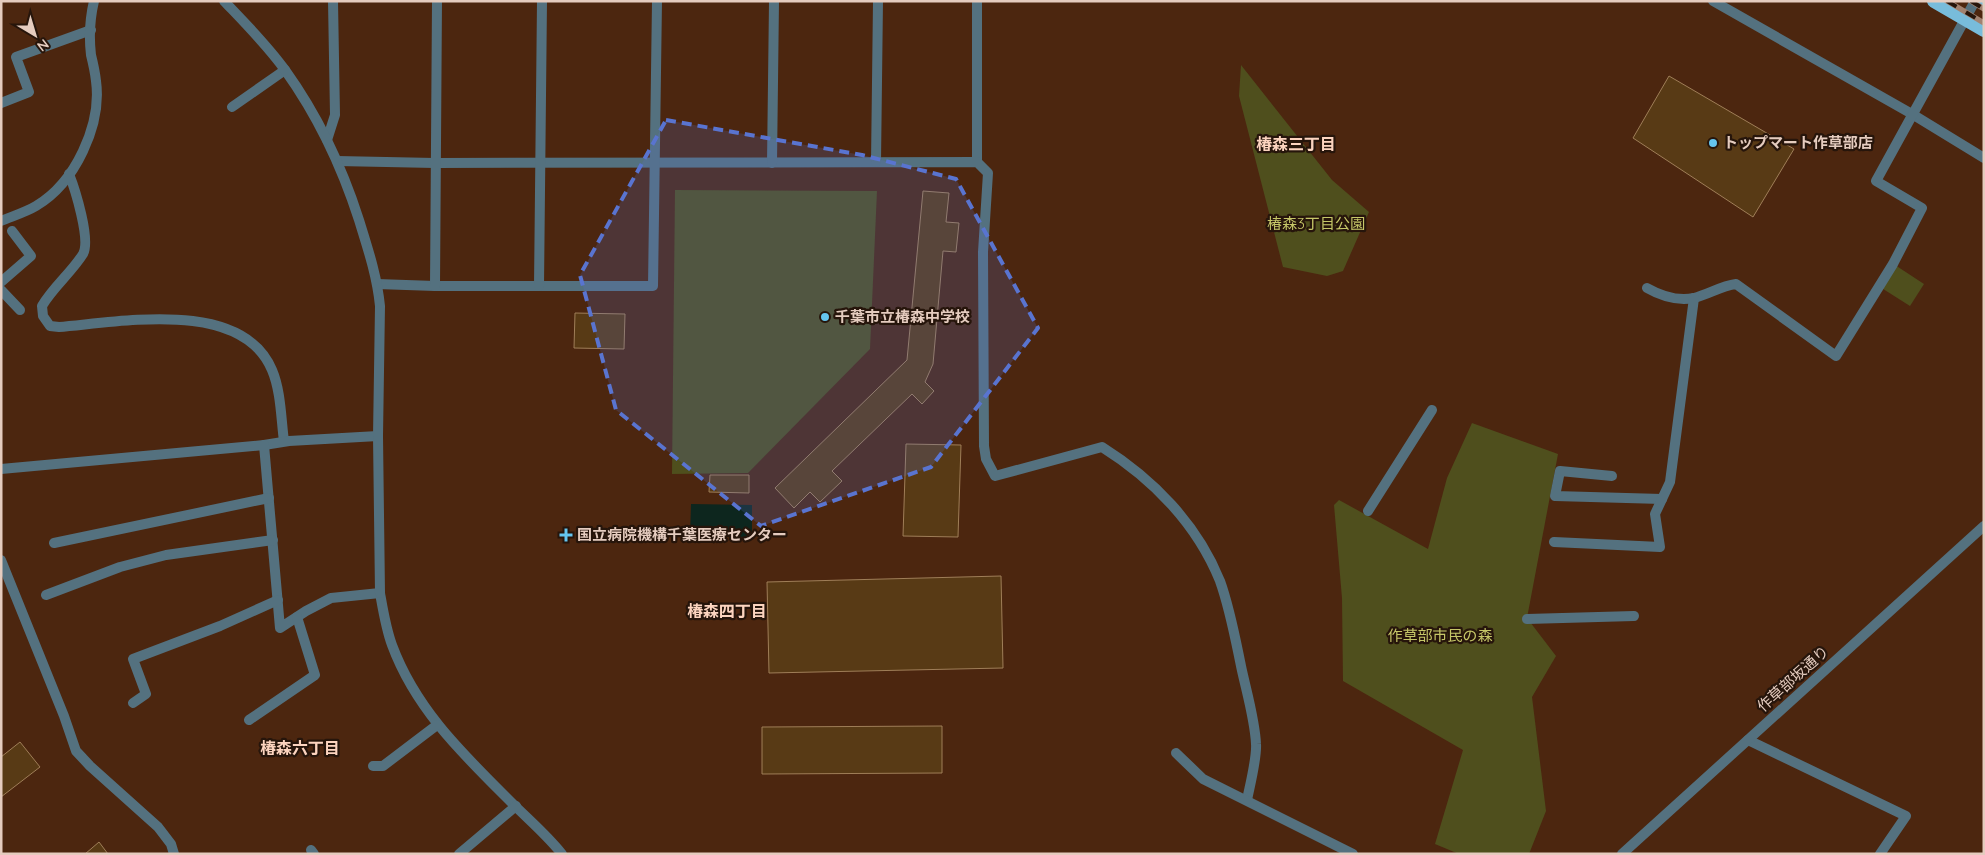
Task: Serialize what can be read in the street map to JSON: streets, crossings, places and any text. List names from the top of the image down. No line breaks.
{"streets":{"street":["作草部坂通り"]},"districts":["椿森三丁目","椿森四丁目","椿森六丁目"],"parks":["椿森3丁目公園","作草部市民の森"],"places":{"other":["トップマート作草部店","千葉市立椿森中学校"],"health":["国立病院機構千葉医療センター"]},"north":"bottom right"}
